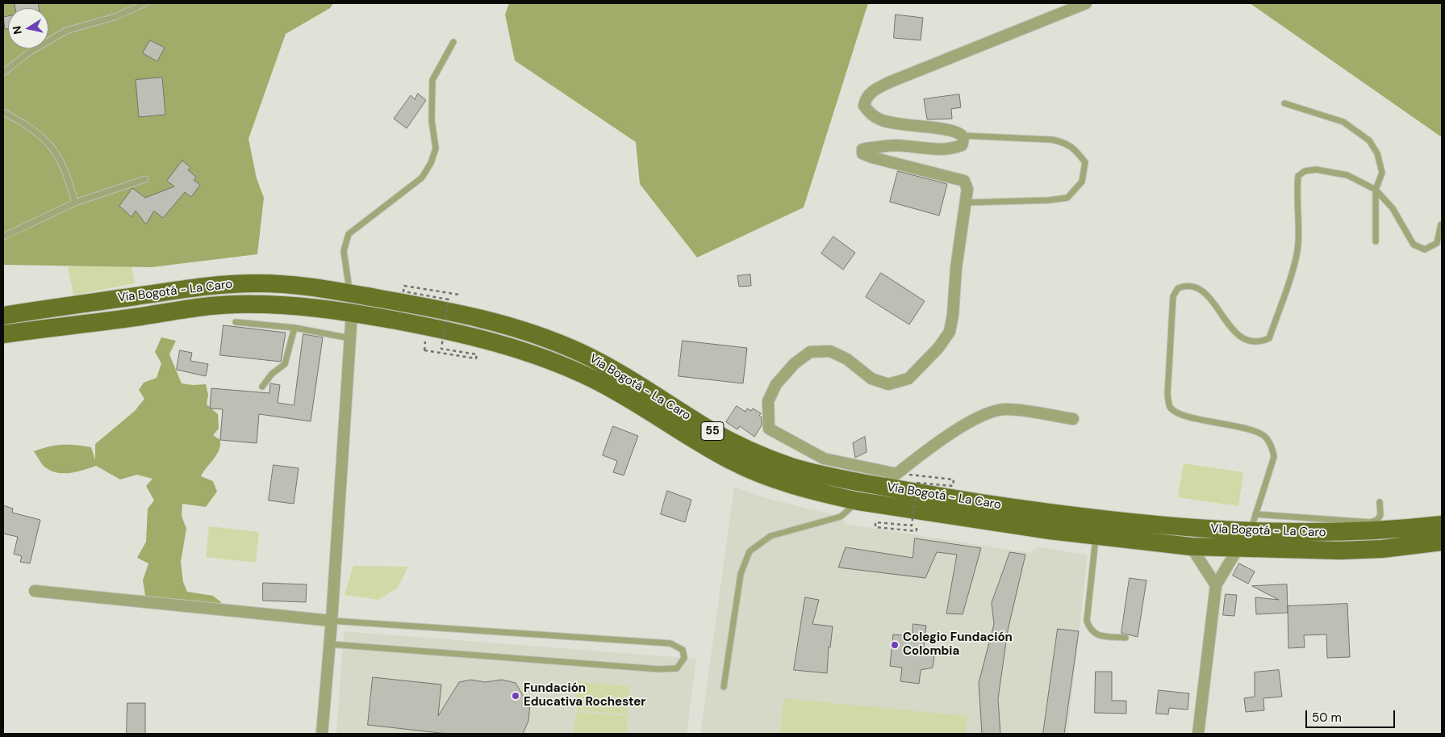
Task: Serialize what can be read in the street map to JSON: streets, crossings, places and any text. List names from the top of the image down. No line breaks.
{"streets":{"main road":["Vía Bogotá - La Caro","55"]},"places":["Colegio Fundación Colombia","Fundación Educativa Rochester"],"scale_bar":"50 m","north":"left"}
